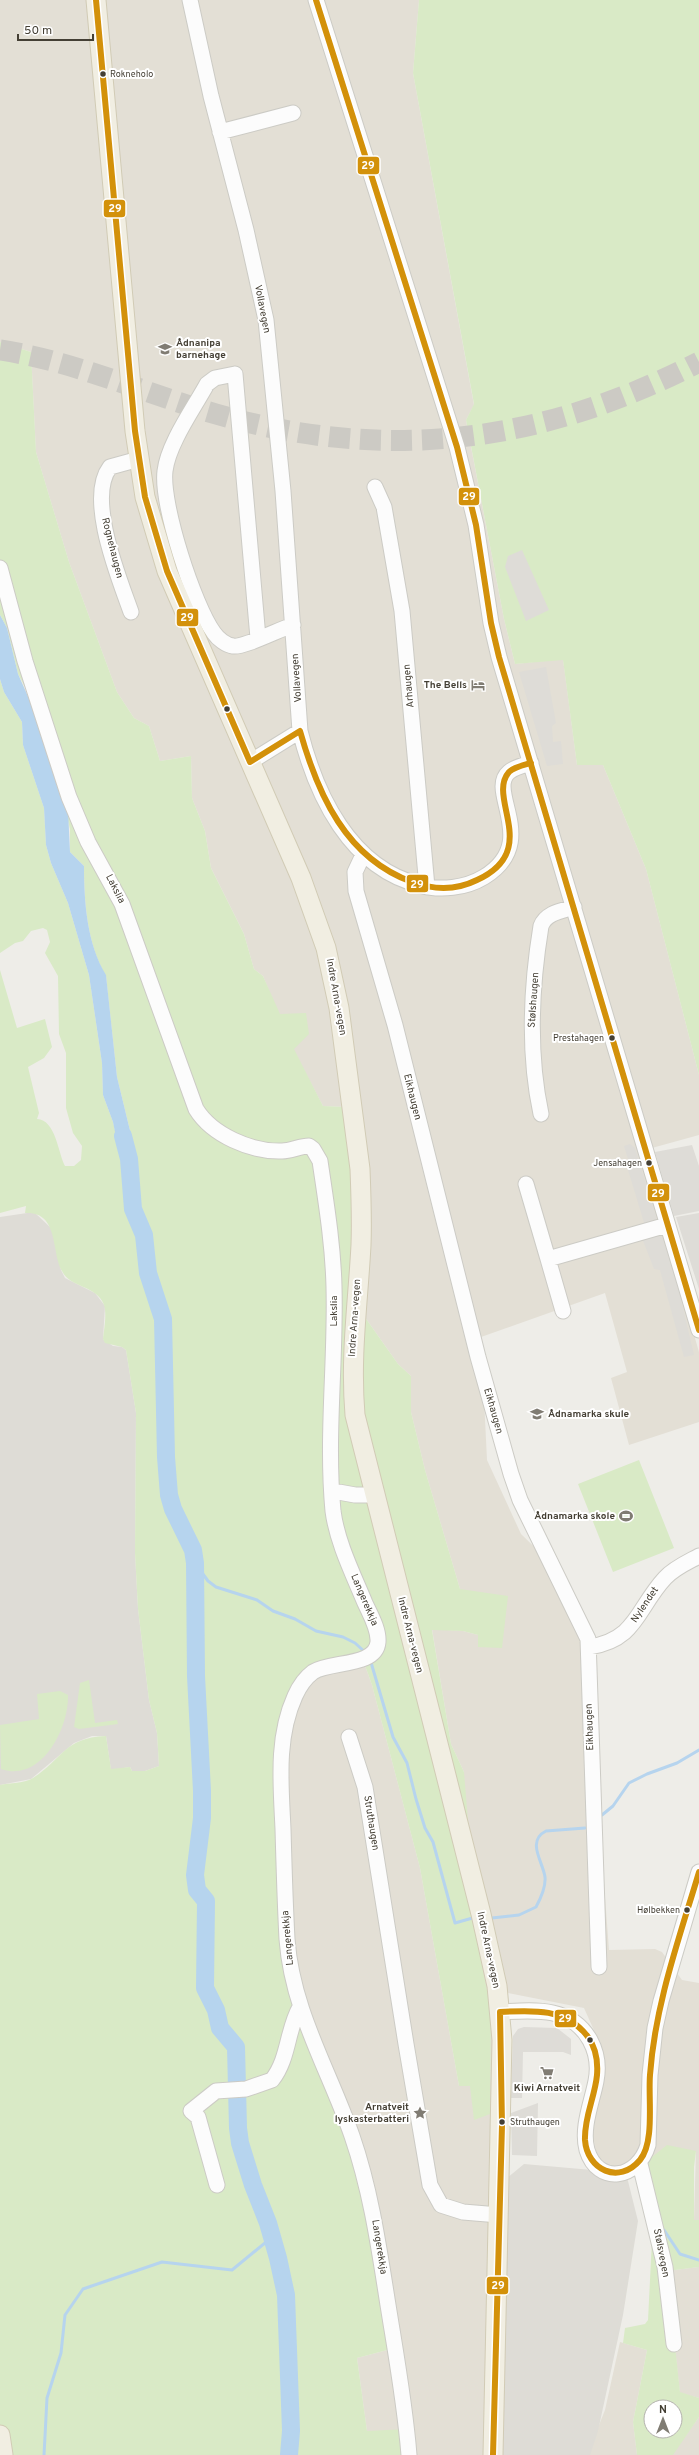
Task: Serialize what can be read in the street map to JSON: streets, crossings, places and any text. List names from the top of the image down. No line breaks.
{"streets":{"main road":["Indre Arna-vegen"],"street":["Vollavegen","Rognehaugen","Arhaugen","Lakslia","Stølshaugen","Eikhaugen","Langerekkja","Nylendet","Struthaugen","Stølsvegen"]},"crossings":[["Vollavegen","Arhaugen"],["Vollavegen","Eikhaugen"],["Rognehaugen","Indre Arna-vegen"],["Lakslia","Langerekkja"],["Indre Arna-vegen","Struthaugen"],["Eikhaugen","Nylendet"]],"places":{"other":["Rokneholo","Prestahagen","Jensahagen","Hølbekken","Struthaugen"],"school or university":["Ådnanipa barnehage","Ådnamarka skule"],"hotel":["The Bells"],"sports":["Ådnamarka skole"],"supermarket":["Kiwi Arnatveit"],"place":["Arnatveit lyskasterbatteri"]},"lines":["transit line 29"],"scale_bar":"50 m","north":"top"}
